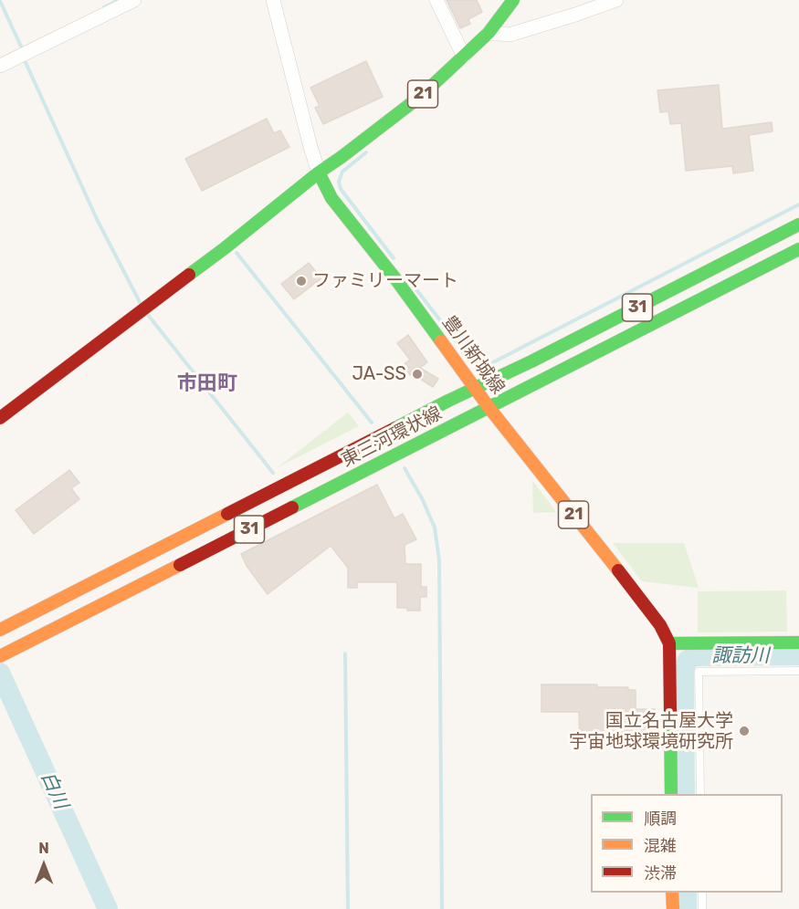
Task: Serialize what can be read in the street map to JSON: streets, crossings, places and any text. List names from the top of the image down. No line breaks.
{"streets":{"main road":["21","31","豊川新城線","東三河環状線"]},"crossings":[["21","豊川新城線"],["豊川新城線","東三河環状線"]],"districts":["市田町"],"water":["諏訪川","白川"],"places":["ファミリーマート","JA-SS","国立名古屋大学 宇宙地球環境研究所"],"legend":["順調","混雑","渋滞"],"north":"top"}
